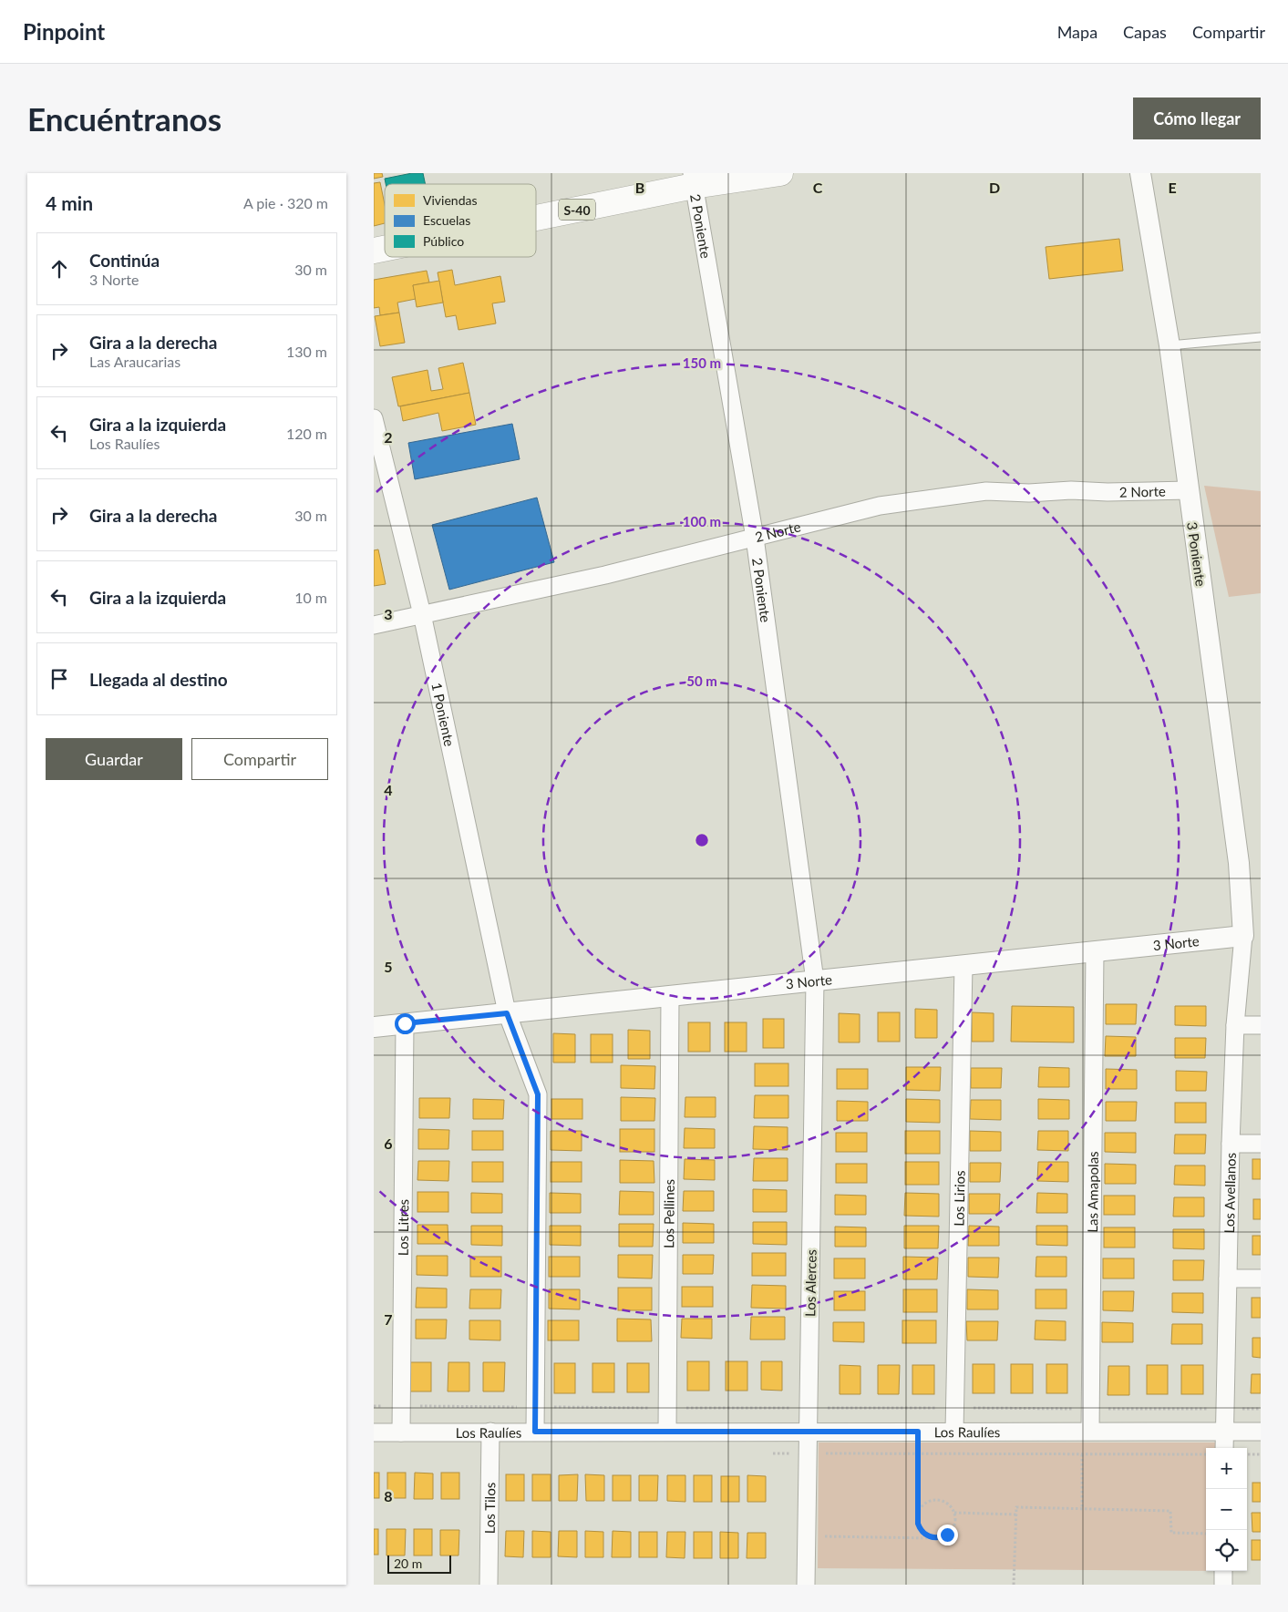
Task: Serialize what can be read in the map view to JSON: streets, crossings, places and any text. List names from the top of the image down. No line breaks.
{"streets":{"main road":["S-40"],"street":["2 Poniente","2 Norte","3 Poniente","1 Poniente","3 Norte","Las Amapolas","Los Avellanos","Los Lirios","Los Pellines","Los Litres","Los Alerces","Los Raulíes","Los Tilos"]},"crossings":[["S-40","2 Poniente"],["2 Poniente","2 Norte"],["2 Poniente","3 Norte"],["2 Poniente","Los Alerces"],["2 Norte","3 Poniente"],["2 Norte","1 Poniente"],["3 Poniente","3 Norte"],["3 Poniente","Los Avellanos"],["1 Poniente","3 Norte"],["1 Poniente","Los Raulíes"],["3 Norte","Las Amapolas"],["3 Norte","Los Avellanos"],["3 Norte","Los Lirios"],["3 Norte","Los Pellines"],["3 Norte","Los Litres"],["3 Norte","Los Alerces"],["Las Amapolas","Los Raulíes"],["Los Avellanos","Los Raulíes"],["Los Lirios","Los Raulíes"],["Los Pellines","Los Raulíes"],["Los Litres","Los Raulíes"],["Los Alerces","Los Raulíes"],["Los Raulíes","Los Tilos"]],"legend":["Viviendas","Escuelas","Público"],"scale_bar":"20 m","page":{"header":"Pinpoint","nav":["Mapa","Capas","Compartir"],"buttons":["Cómo llegar",["Guardar","Compartir"]],"title":"Encuéntranos","heading":["4 min","A pie · 320 m"],"list":[["Continúa","3 Norte","30 m"],["Gira a la derecha","Las Araucarias","130 m"],["Gira a la izquierda","Los Raulíes","120 m"],["Gira a la derecha","30 m"],["Gira a la izquierda","10 m"],"Llegada al destino"],"map_buttons":["+","−"],"scale":"20 m"},"grid":{"columns":["B","C","D","E"],"rows":["2","3","4","5","6","7","8"]},"rings":["150 m","100 m","50 m"]}
